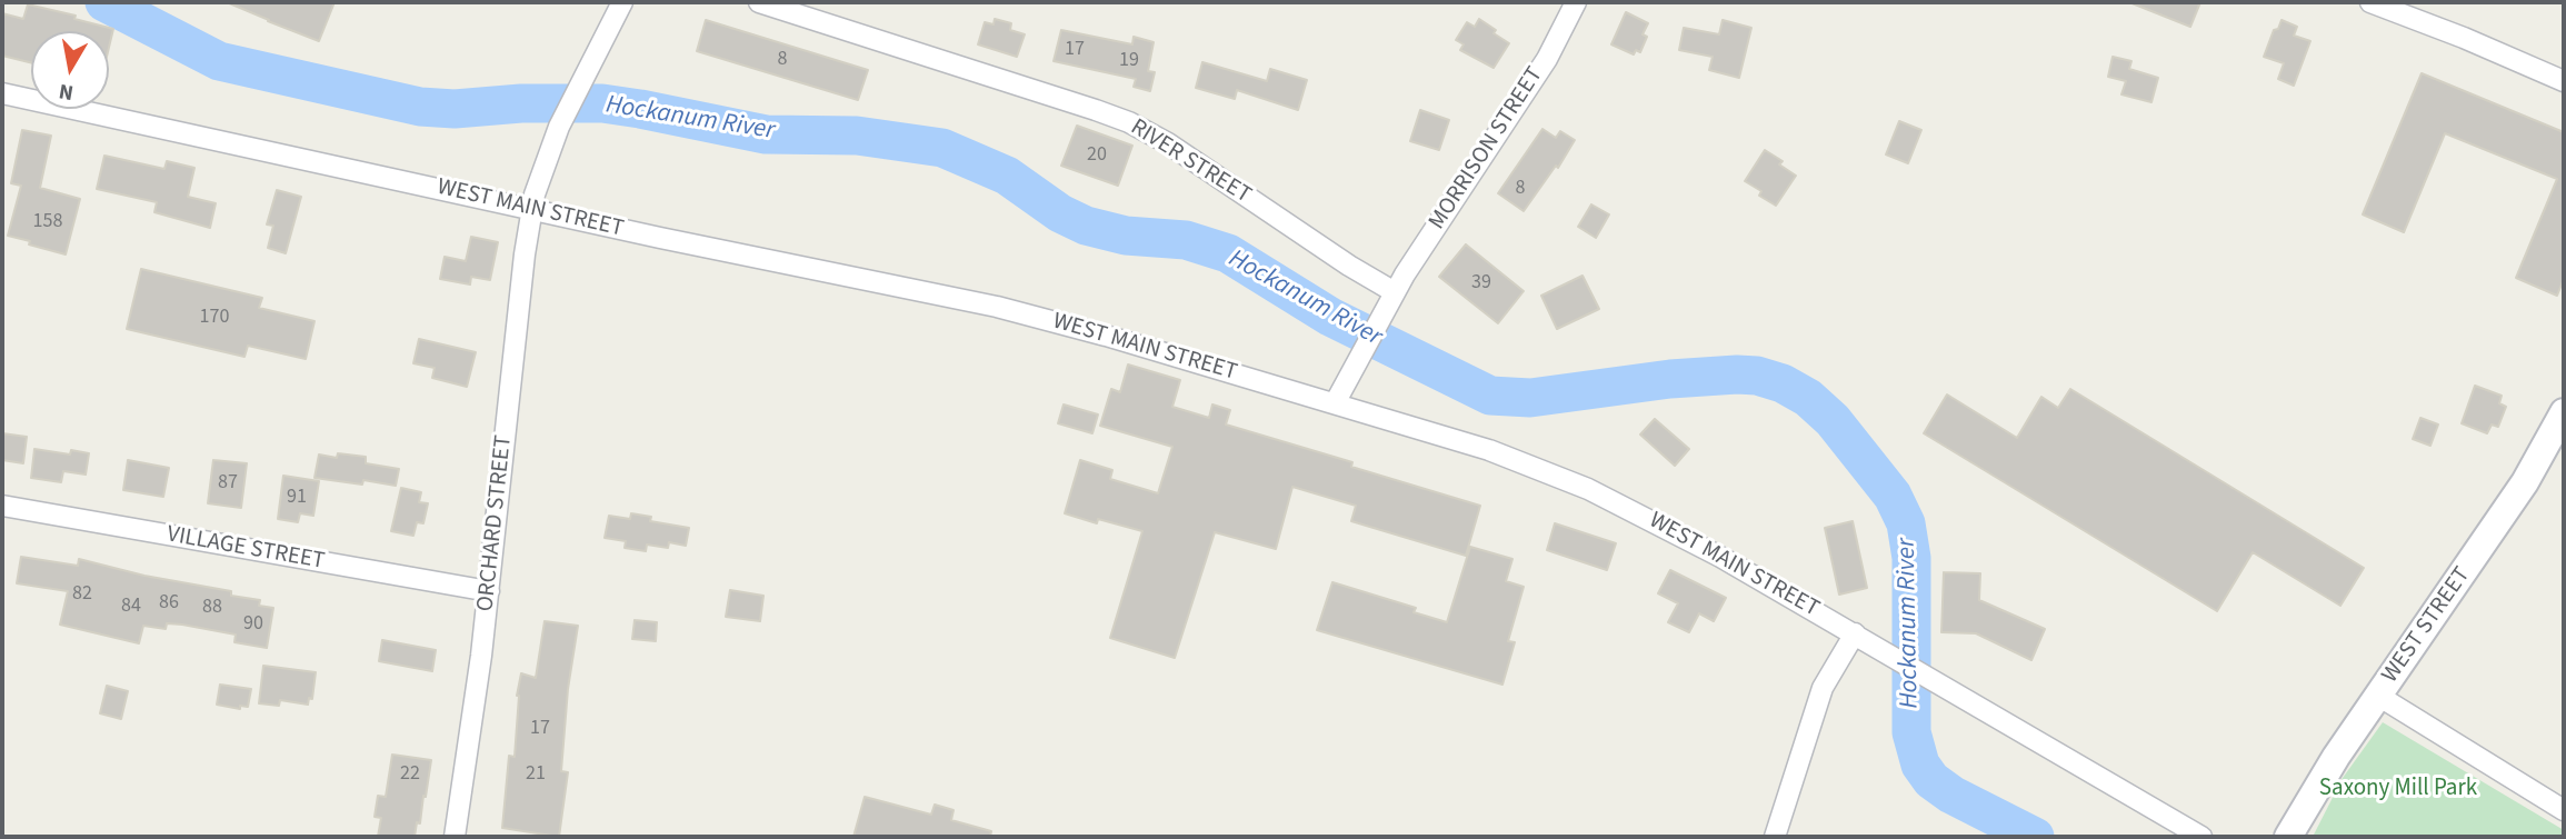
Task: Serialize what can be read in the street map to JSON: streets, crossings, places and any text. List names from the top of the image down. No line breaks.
{"streets":{"main road":["WEST STREET"],"street":["MORRISON STREET","RIVER STREET","WEST MAIN STREET","ORCHARD STREET","VILLAGE STREET"]},"crossings":[["MORRISON STREET","RIVER STREET"],["WEST MAIN STREET","ORCHARD STREET"],["ORCHARD STREET","VILLAGE STREET"]],"water":["Hockanum River"],"parks":["Saxony Mill Park"],"house_numbers":["17","8","19","20","8","158","39","170","87","91","82","86","84","88","90","17","22","21"],"north":"bottom"}
